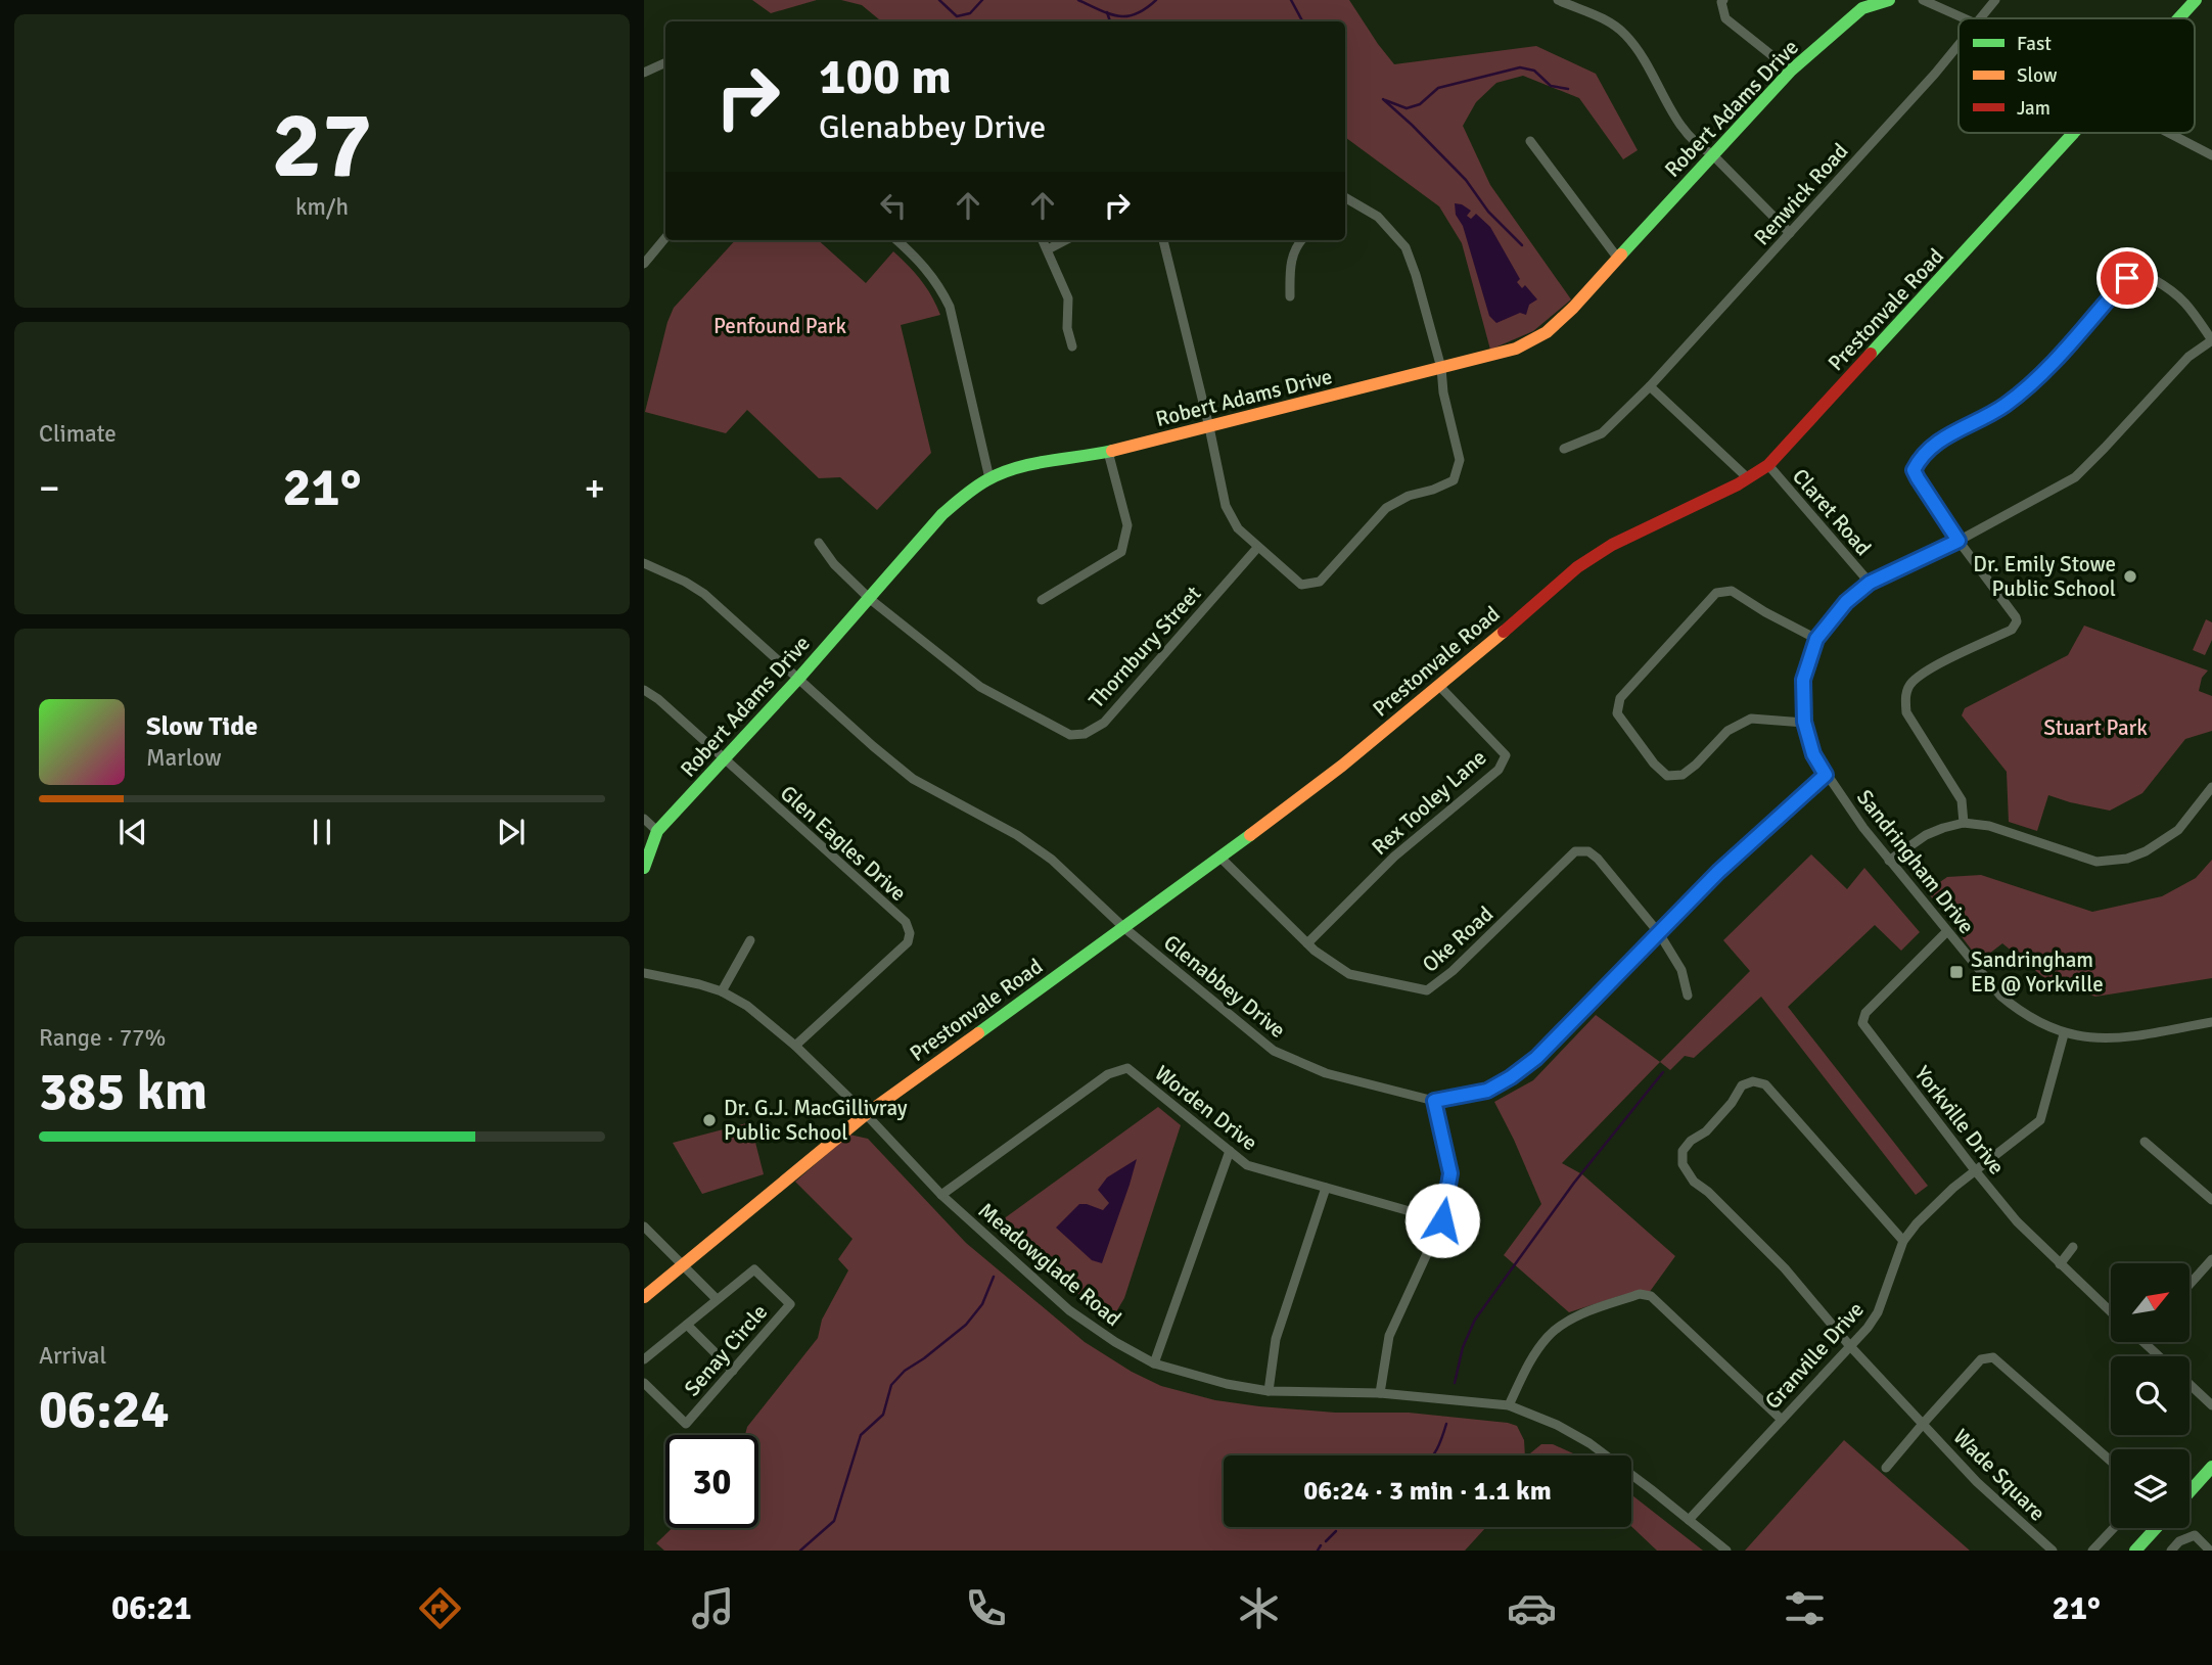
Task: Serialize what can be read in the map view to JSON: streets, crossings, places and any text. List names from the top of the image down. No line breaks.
{"streets":{"street":["Robert Adams Drive","Renwick Road","Prestonvale Road","Claret Road","Thornbury Street","Rex Tooley Lane","Glen Eagles Drive","Sandringham Drive","Oke Road","Glenabbey Drive","Worden Drive","Yorkville Drive","Meadowglade Road","Senay Circle","Granville Drive","Wade Square"]},"crossings":[["Robert Adams Drive","Thornbury Street"],["Robert Adams Drive","Glen Eagles Drive"],["Robert Adams Drive","Glenabbey Drive"],["Prestonvale Road","Claret Road"],["Prestonvale Road","Rex Tooley Lane"],["Prestonvale Road","Oke Road"],["Prestonvale Road","Glenabbey Drive"],["Prestonvale Road","Meadowglade Road"],["Claret Road","Sandringham Drive"],["Rex Tooley Lane","Oke Road"],["Glen Eagles Drive","Meadowglade Road"],["Sandringham Drive","Glenabbey Drive"],["Sandringham Drive","Yorkville Drive"],["Sandringham Drive","Granville Drive"],["Oke Road","Glenabbey Drive"],["Worden Drive","Meadowglade Road"],["Yorkville Drive","Granville Drive"],["Meadowglade Road","Granville Drive"],["Granville Drive","Wade Square"]],"parks":["Penfound Park","Stuart Park"],"places":{"other":["Dr. Emily Stowe Public School","Dr. G.J. MacGillivray Public School"],"transit":["Sandringham EB @ Yorkville"]},"legend":["Fast","Slow","Jam"],"north":"top right","page":{"tile":[["27","km/h"],"Climate",["Range · 77%","385 km"],["Arrival","06:24"]],"turn":["100 m","Glenabbey Drive"],"heat":["−","21°","+"],"song":["Slow Tide","Marlow"],"limit":"30","trip":"06:24 · 3 min · 1.1 km","tabs":["06:21","21°"]}}
